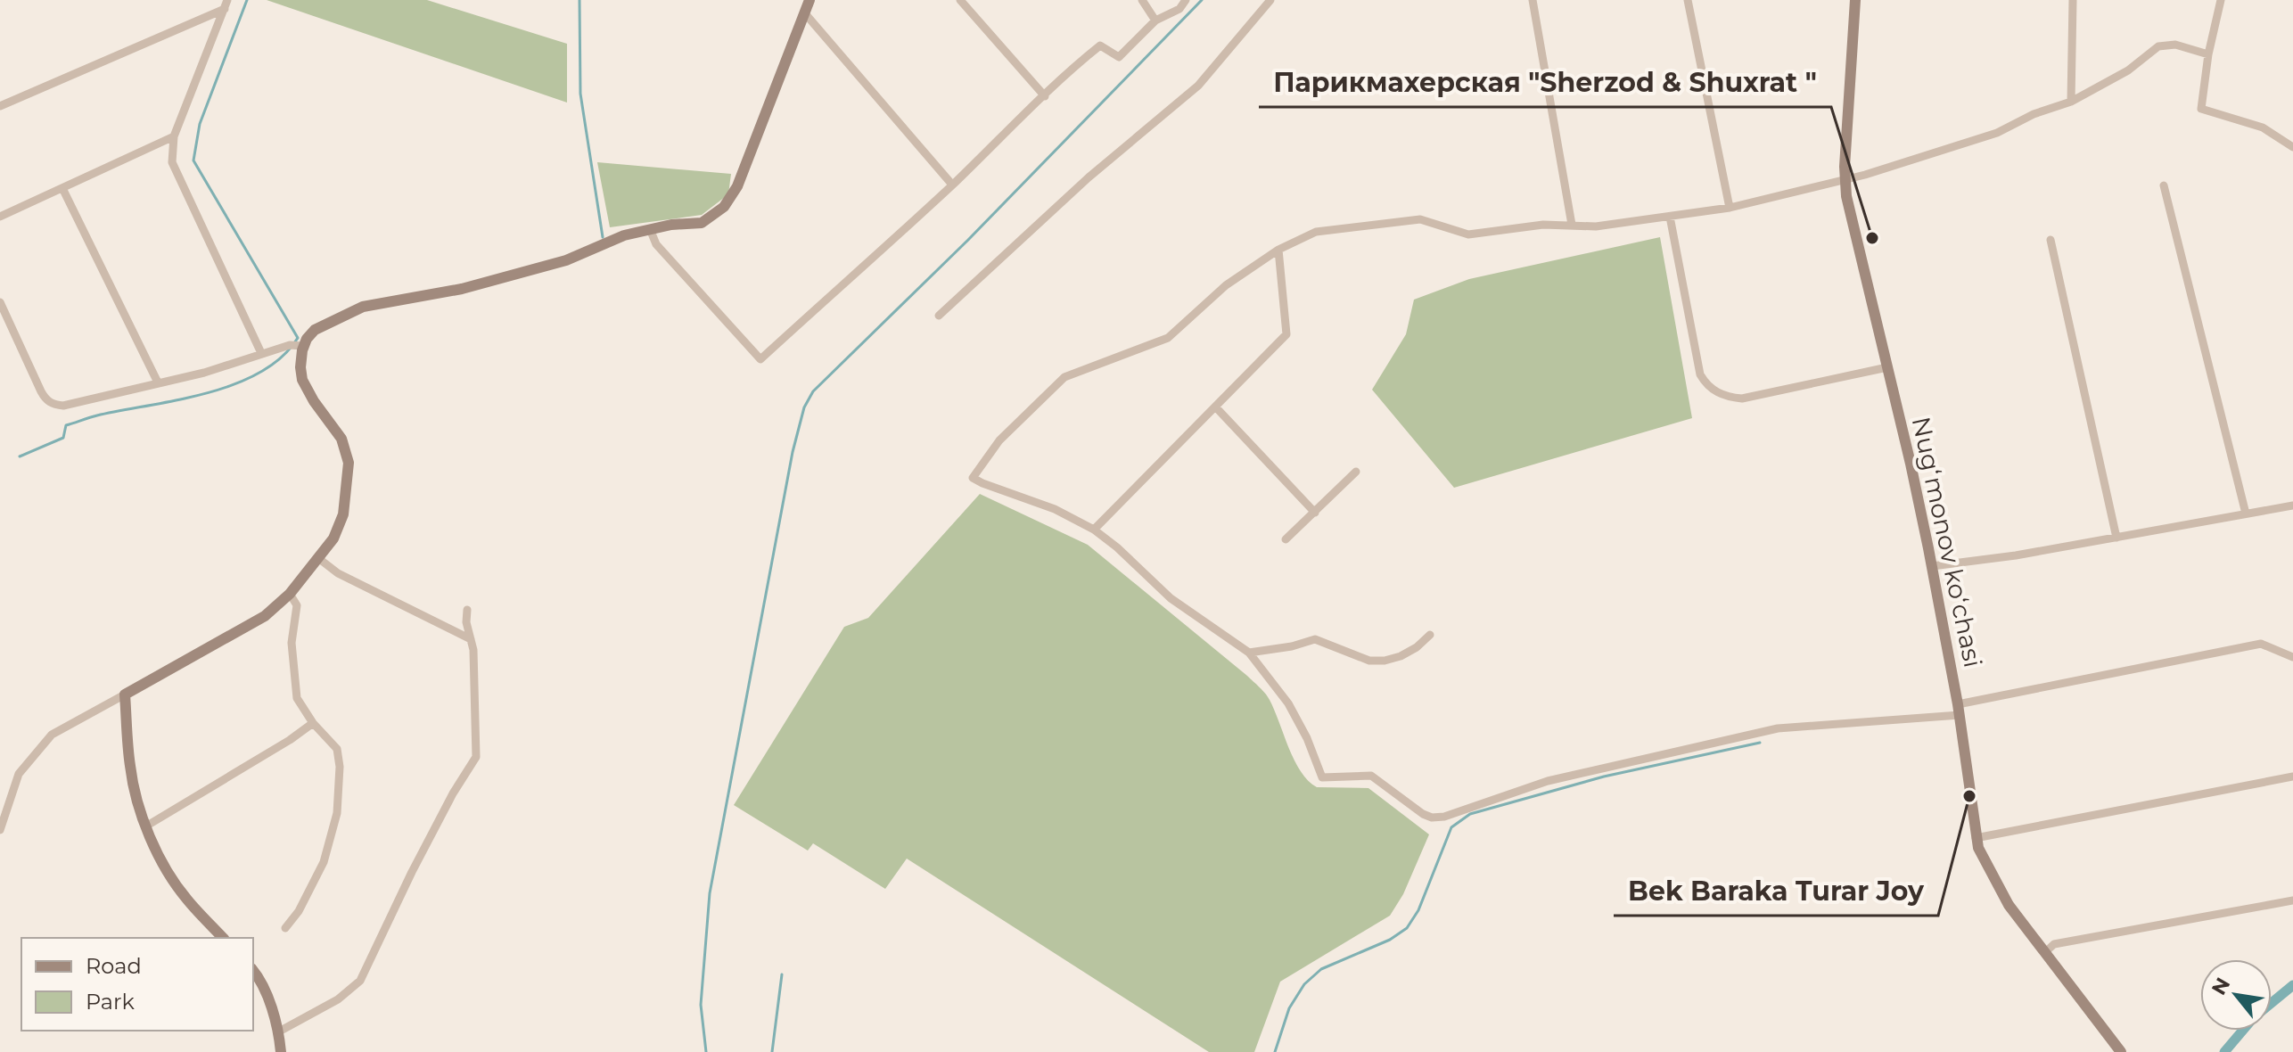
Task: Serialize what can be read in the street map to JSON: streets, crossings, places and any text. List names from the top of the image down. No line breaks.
{"streets":{"street":["Nugʻmonov koʻchasi"]},"places":["Парикмахерская \"Sherzod & Shuxrat \"","Bek Baraka Turar Joy"],"legend":["Road","Park"],"north":"top left"}
